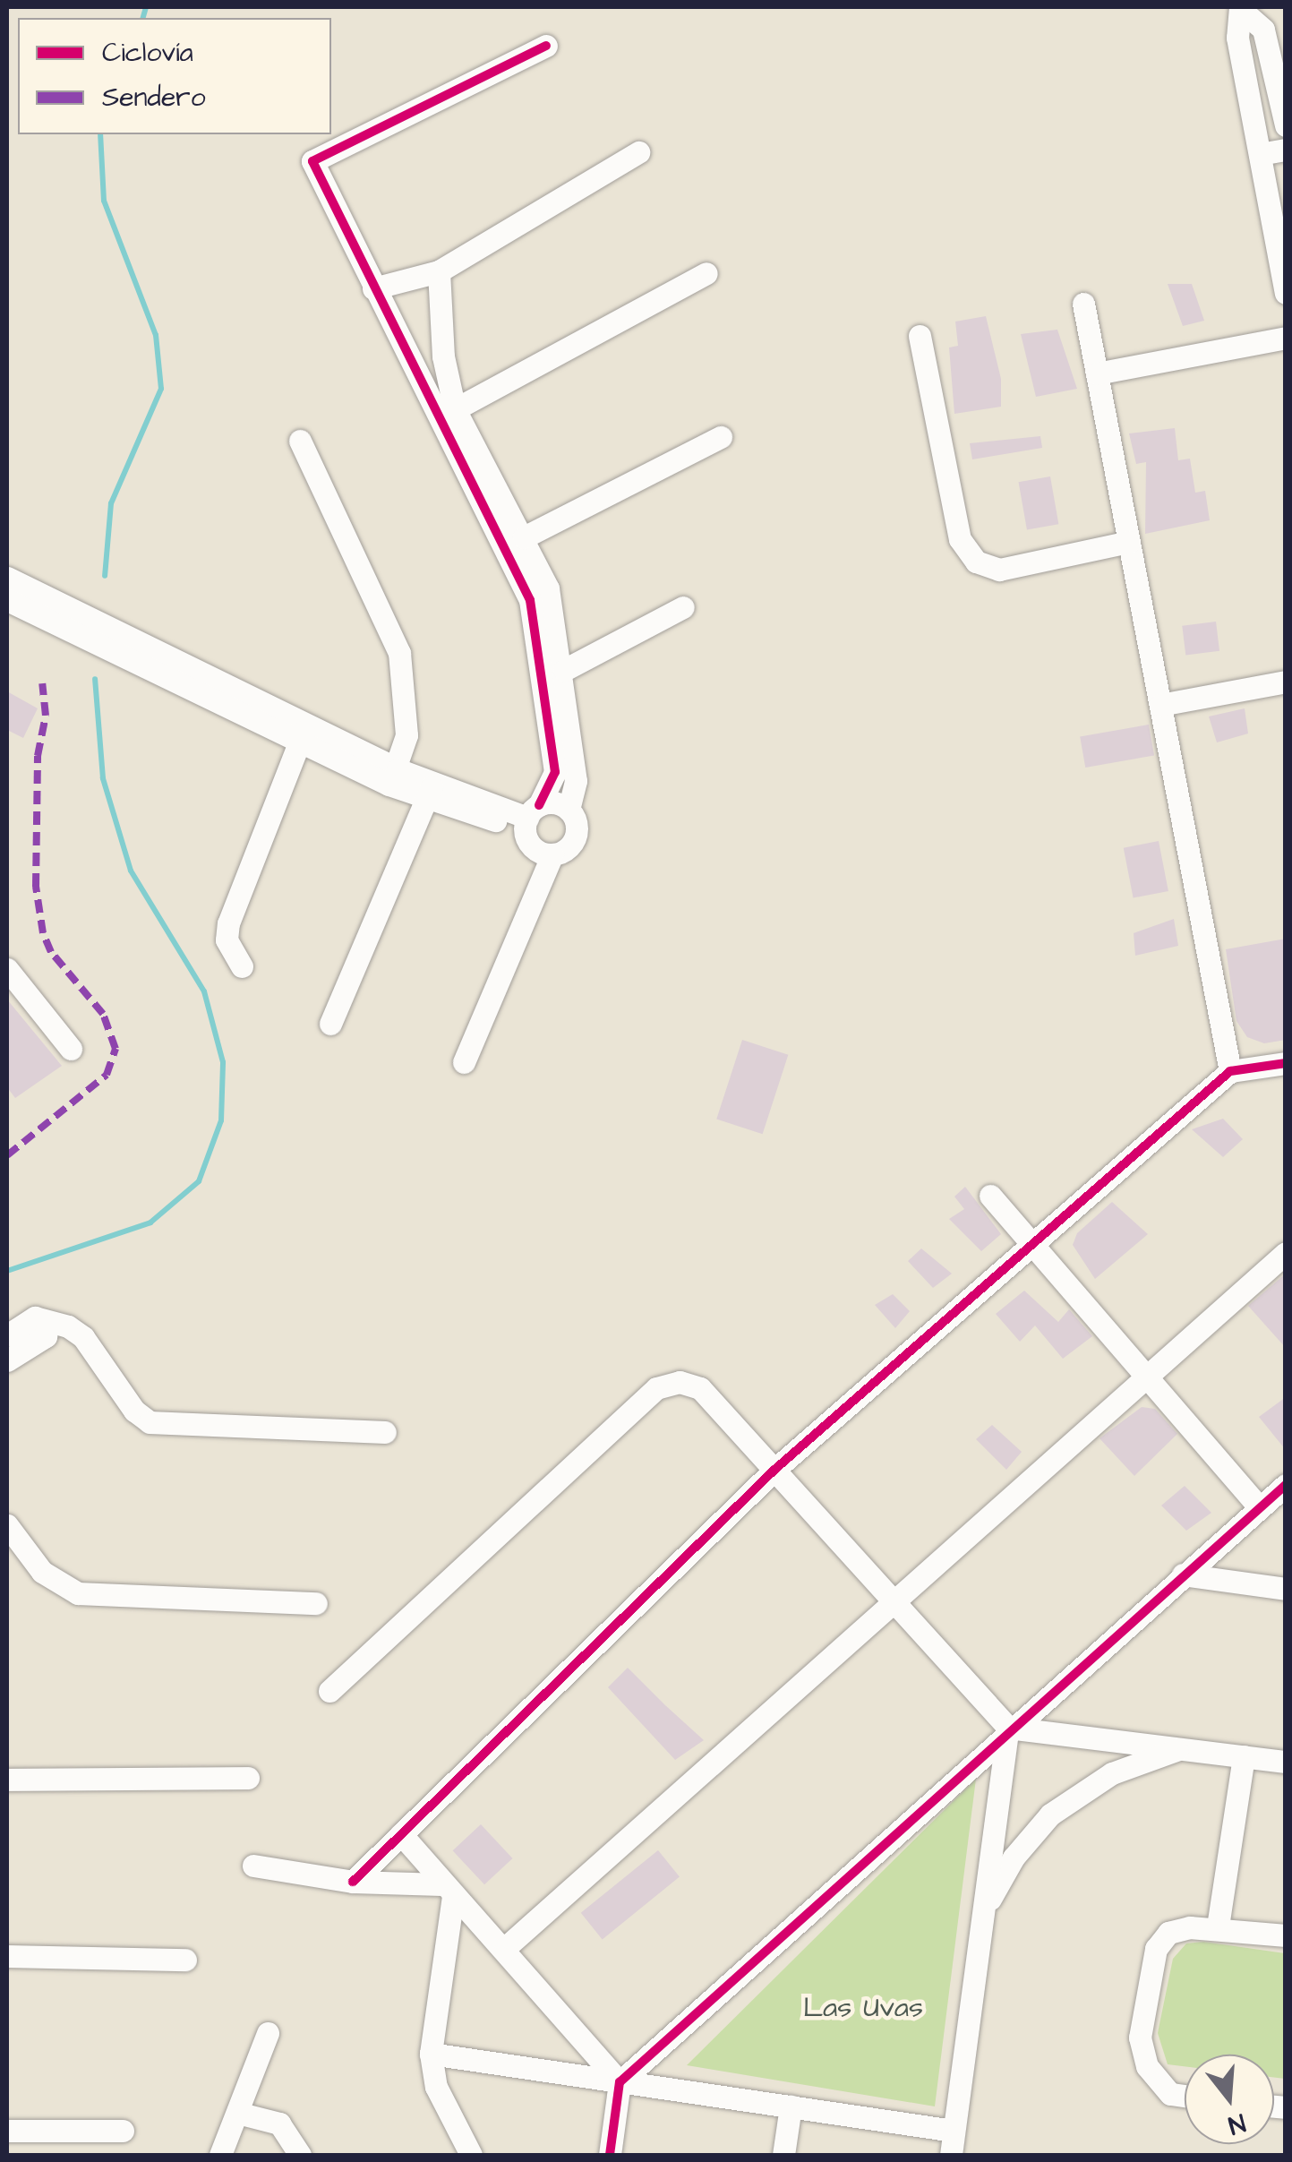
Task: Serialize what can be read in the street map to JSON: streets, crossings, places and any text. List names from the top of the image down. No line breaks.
{"parks":["Las Uvas"],"legend":["Ciclovía","Sendero"],"north":"bottom"}
